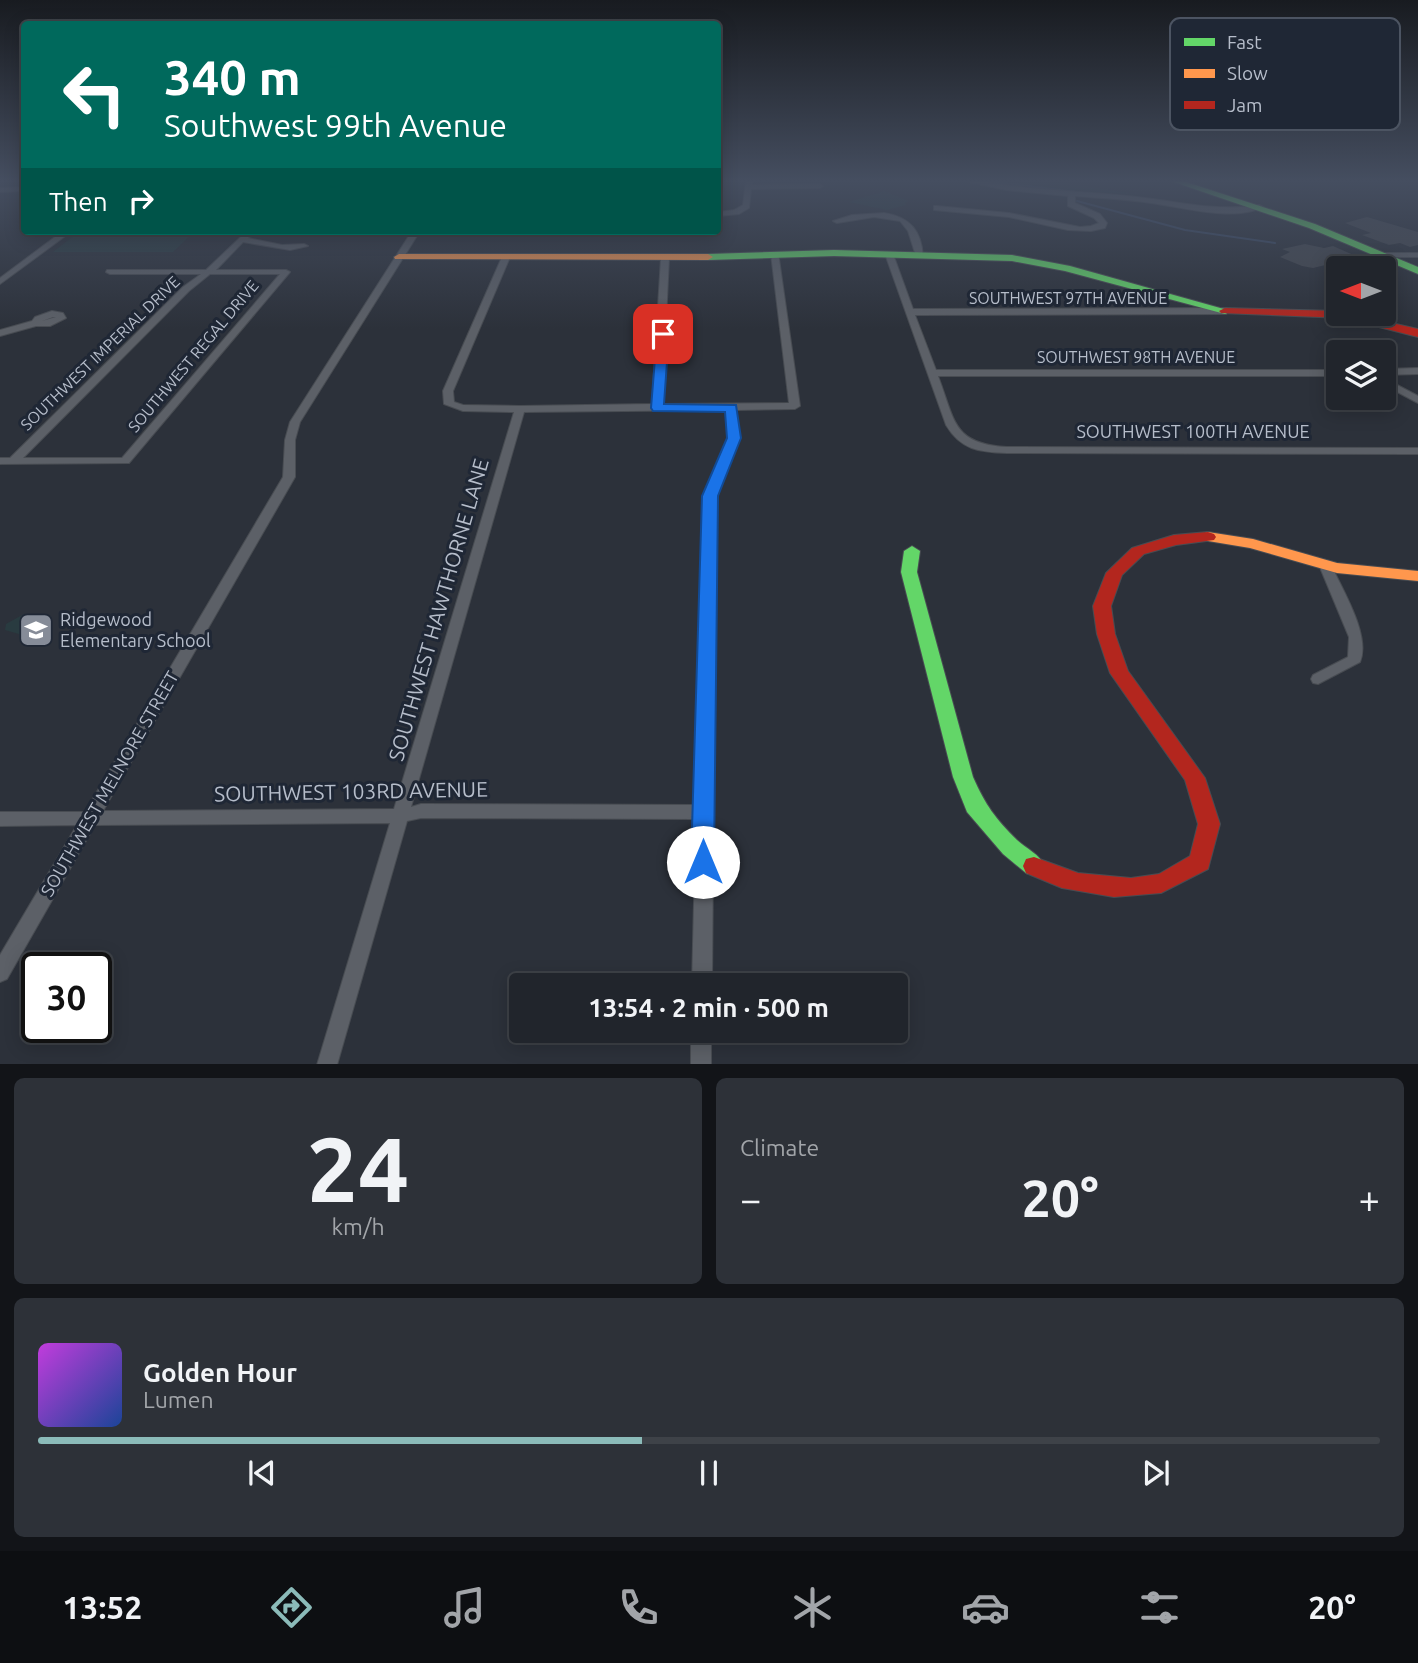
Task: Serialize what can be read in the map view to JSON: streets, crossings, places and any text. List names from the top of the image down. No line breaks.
{"streets":{"street":["SOUTHWEST 97TH AVENUE","SOUTHWEST IMPERIAL DRIVE","SOUTHWEST REGAL DRIVE","SOUTHWEST 98TH AVENUE","SOUTHWEST 100TH AVENUE","SOUTHWEST HAWTHORNE LANE","SOUTHWEST MELNORE STREET","SOUTHWEST 103RD AVENUE"]},"crossings":[["SOUTHWEST IMPERIAL DRIVE","SOUTHWEST REGAL DRIVE"],["SOUTHWEST HAWTHORNE LANE","SOUTHWEST 103RD AVENUE"],["SOUTHWEST MELNORE STREET","SOUTHWEST 103RD AVENUE"]],"places":{"school or university":["Ridgewood Elementary School"]},"legend":["Fast","Slow","Jam"],"north":"left","page":{"turn":["340 m","Southwest 99th Avenue"],"then":"Then","limit":"30","trip":"13:54 · 2 min · 500 m","tile":[["24","km/h"],"Climate"],"heat":["−","20°","+"],"song":["Golden Hour","Lumen"],"tabs":["13:52","20°"]}}
